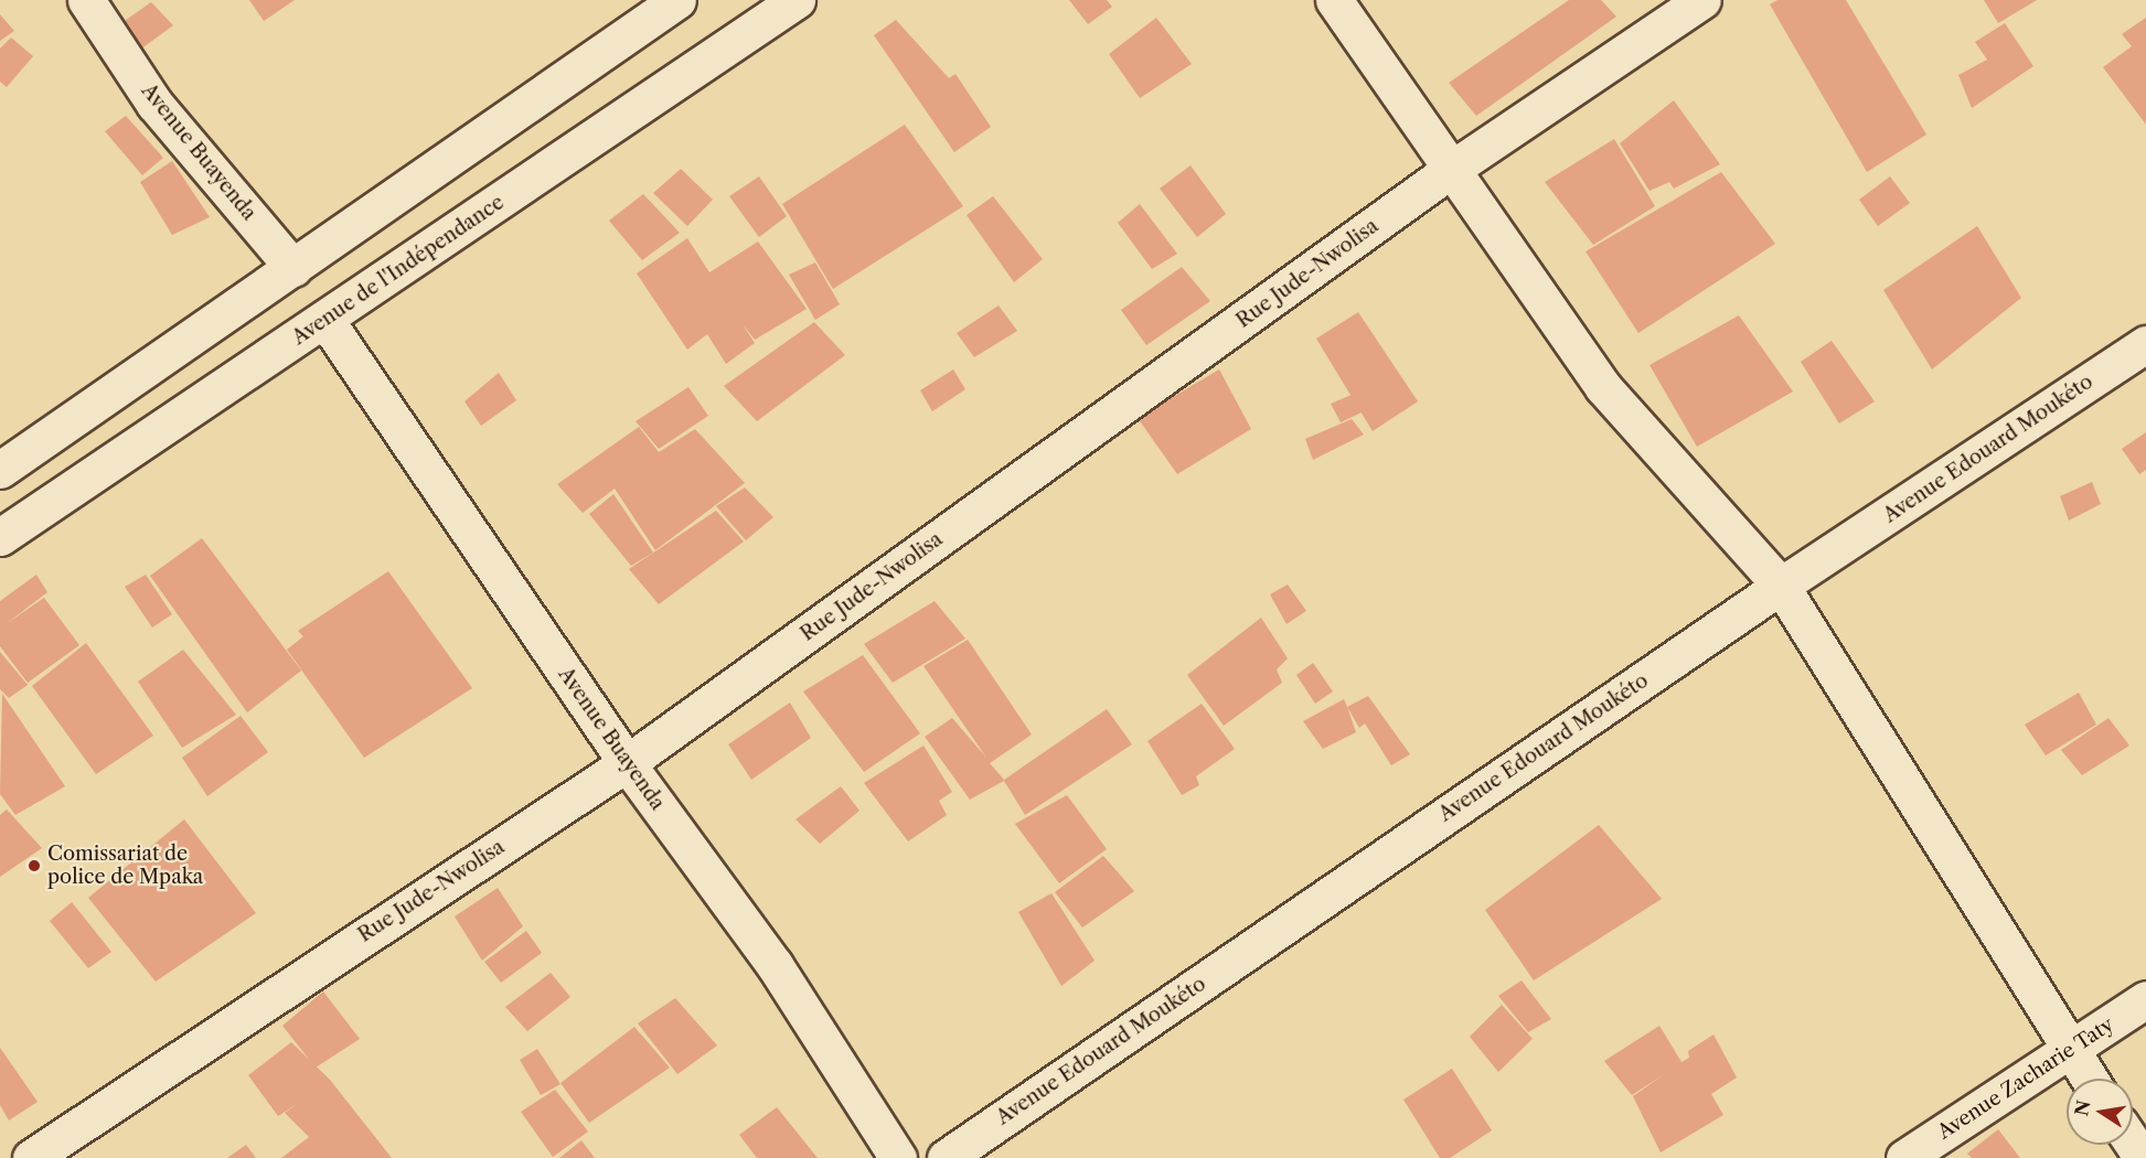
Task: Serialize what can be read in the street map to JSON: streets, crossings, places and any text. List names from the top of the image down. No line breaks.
{"streets":{"street":["Avenue Buayenda","Avenue de l'Indépendance","Rue Jude-Nwolisa","Avenue Edouard Moukéto","Avenue Zacharie Taty"]},"crossings":[["Avenue Buayenda","Avenue de l'Indépendance"],["Avenue Buayenda","Rue Jude-Nwolisa"]],"places":["Comissariat de police de Mpaka"],"north":"left"}
